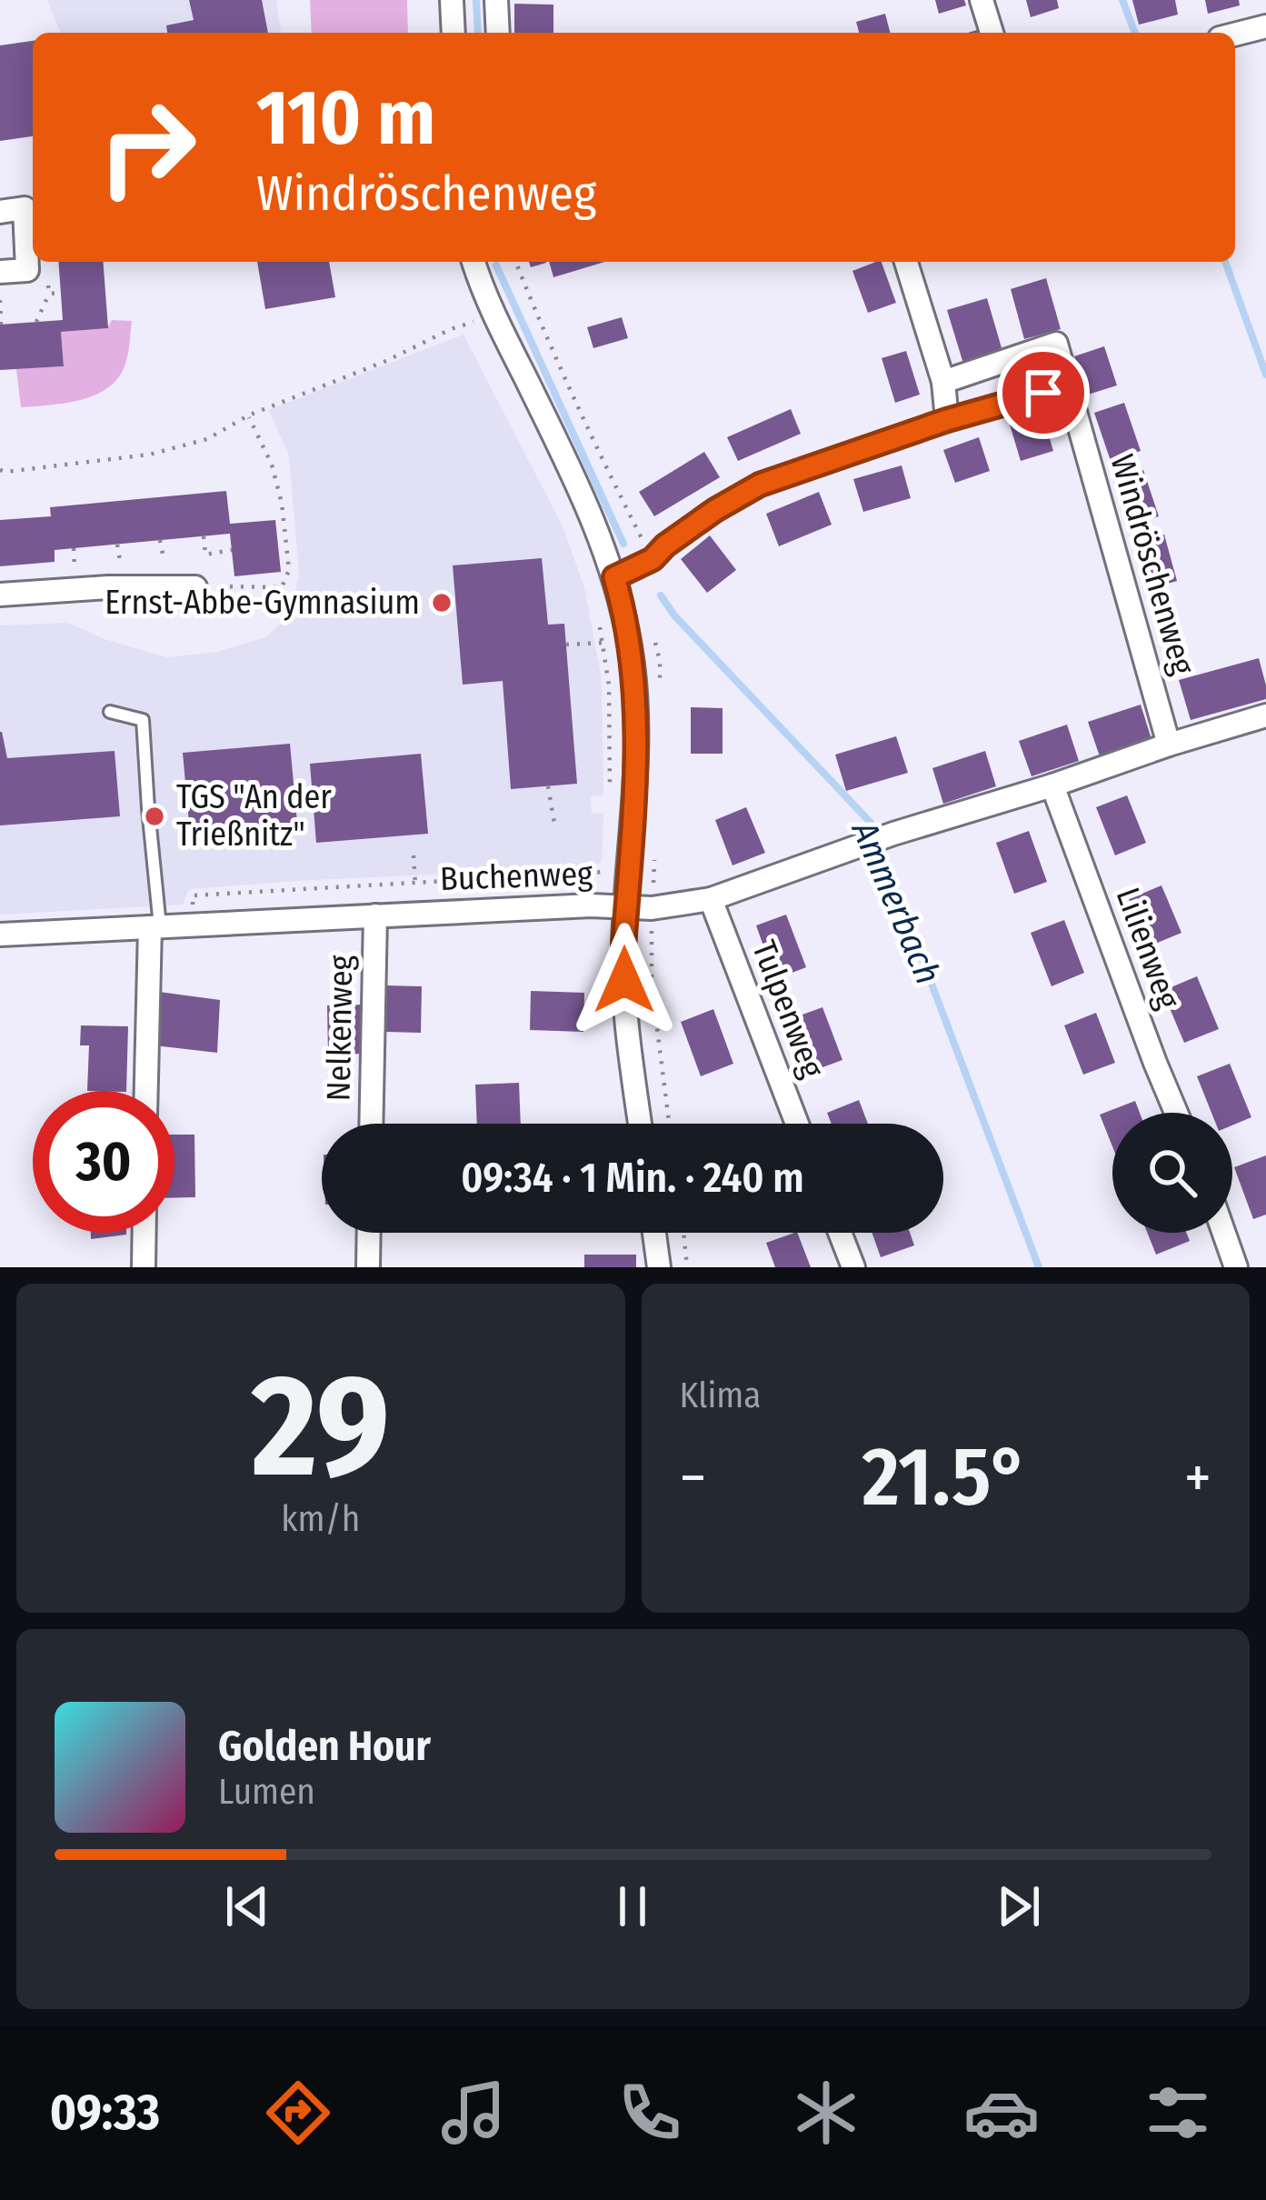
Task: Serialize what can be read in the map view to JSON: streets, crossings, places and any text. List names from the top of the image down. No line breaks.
{"streets":{"street":["Windröschenweg","Buchenweg","Lilienweg","Tulpenweg","Nelkenweg"]},"crossings":[["Windröschenweg","Buchenweg"],["Buchenweg","Lilienweg"],["Buchenweg","Tulpenweg"],["Buchenweg","Nelkenweg"]],"water":["Ammerbach"],"places":["Ernst-Abbe-Gymnasium","TGS \"An der Trießnitz\""],"page":{"turn":["110 m","Windröschenweg"],"limit":"30","trip":"09:34 · 1 Min. · 240 m","tile":[["29","km/h"],"Klima"],"heat":["−","21.5°","+"],"song":["Golden Hour","Lumen"],"tabs":"09:33"}}
